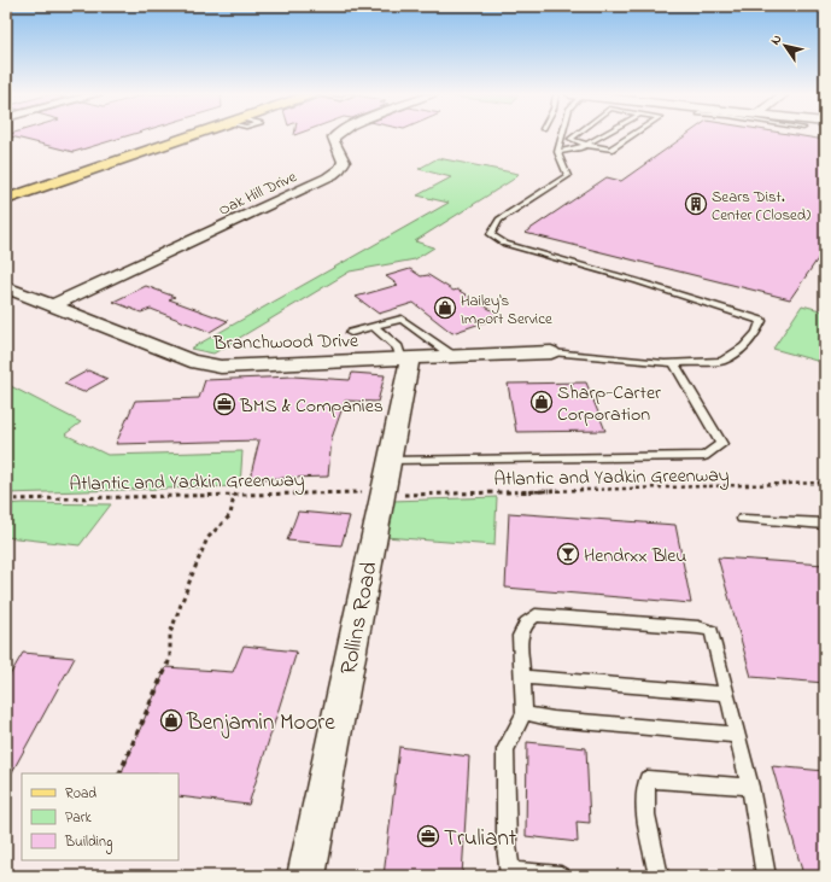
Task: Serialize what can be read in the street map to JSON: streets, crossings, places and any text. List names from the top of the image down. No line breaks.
{"streets":{"street":["Oak Hill Drive","Branchwood Drive","Rollins Road"],"path":["Atlantic and Yadkin Greenway"]},"crossings":[["Oak Hill Drive","Branchwood Drive"],["Branchwood Drive","Rollins Road"]],"places":{"building":["Sears Dist. Center (Closed)"],"shop":["Hailey's Import Service","Sharp-Carter Corporation","Benjamin Moore"],"office":["BMS & Companies","Truliant"],"bar":["Hendrxx Bleu"]},"legend":["Road","Park","Building"],"north":"top left"}
